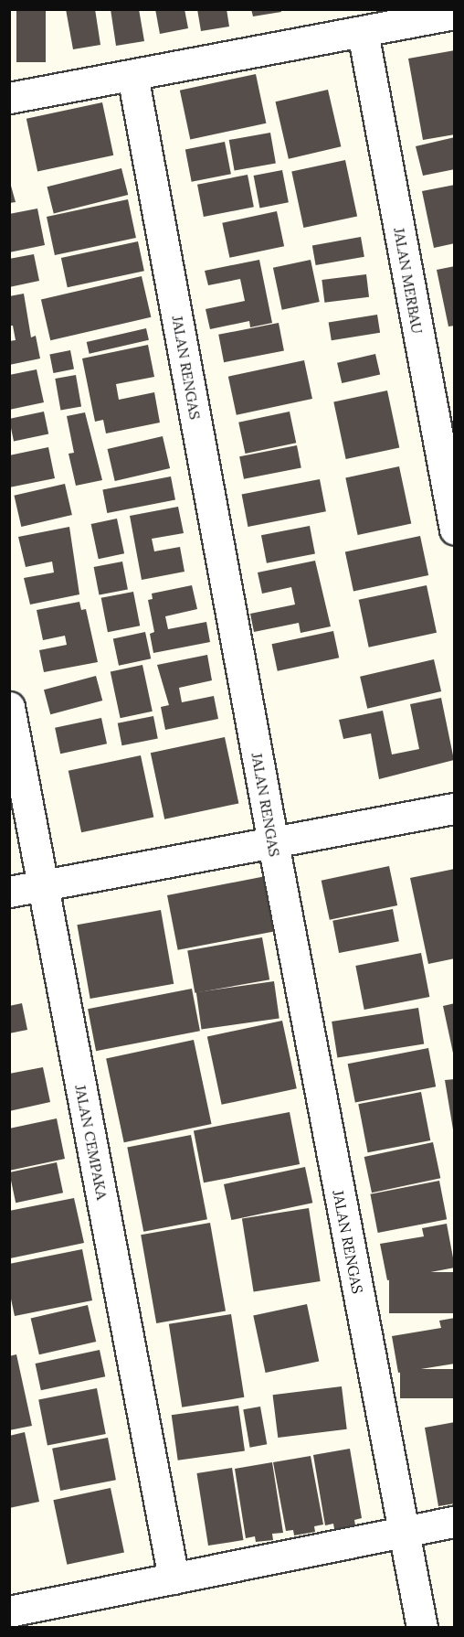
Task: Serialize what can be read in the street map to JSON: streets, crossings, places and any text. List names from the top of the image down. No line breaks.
{"streets":{"street":["JALAN MERBAU","JALAN RENGAS","JALAN CEMPAKA"]}}
